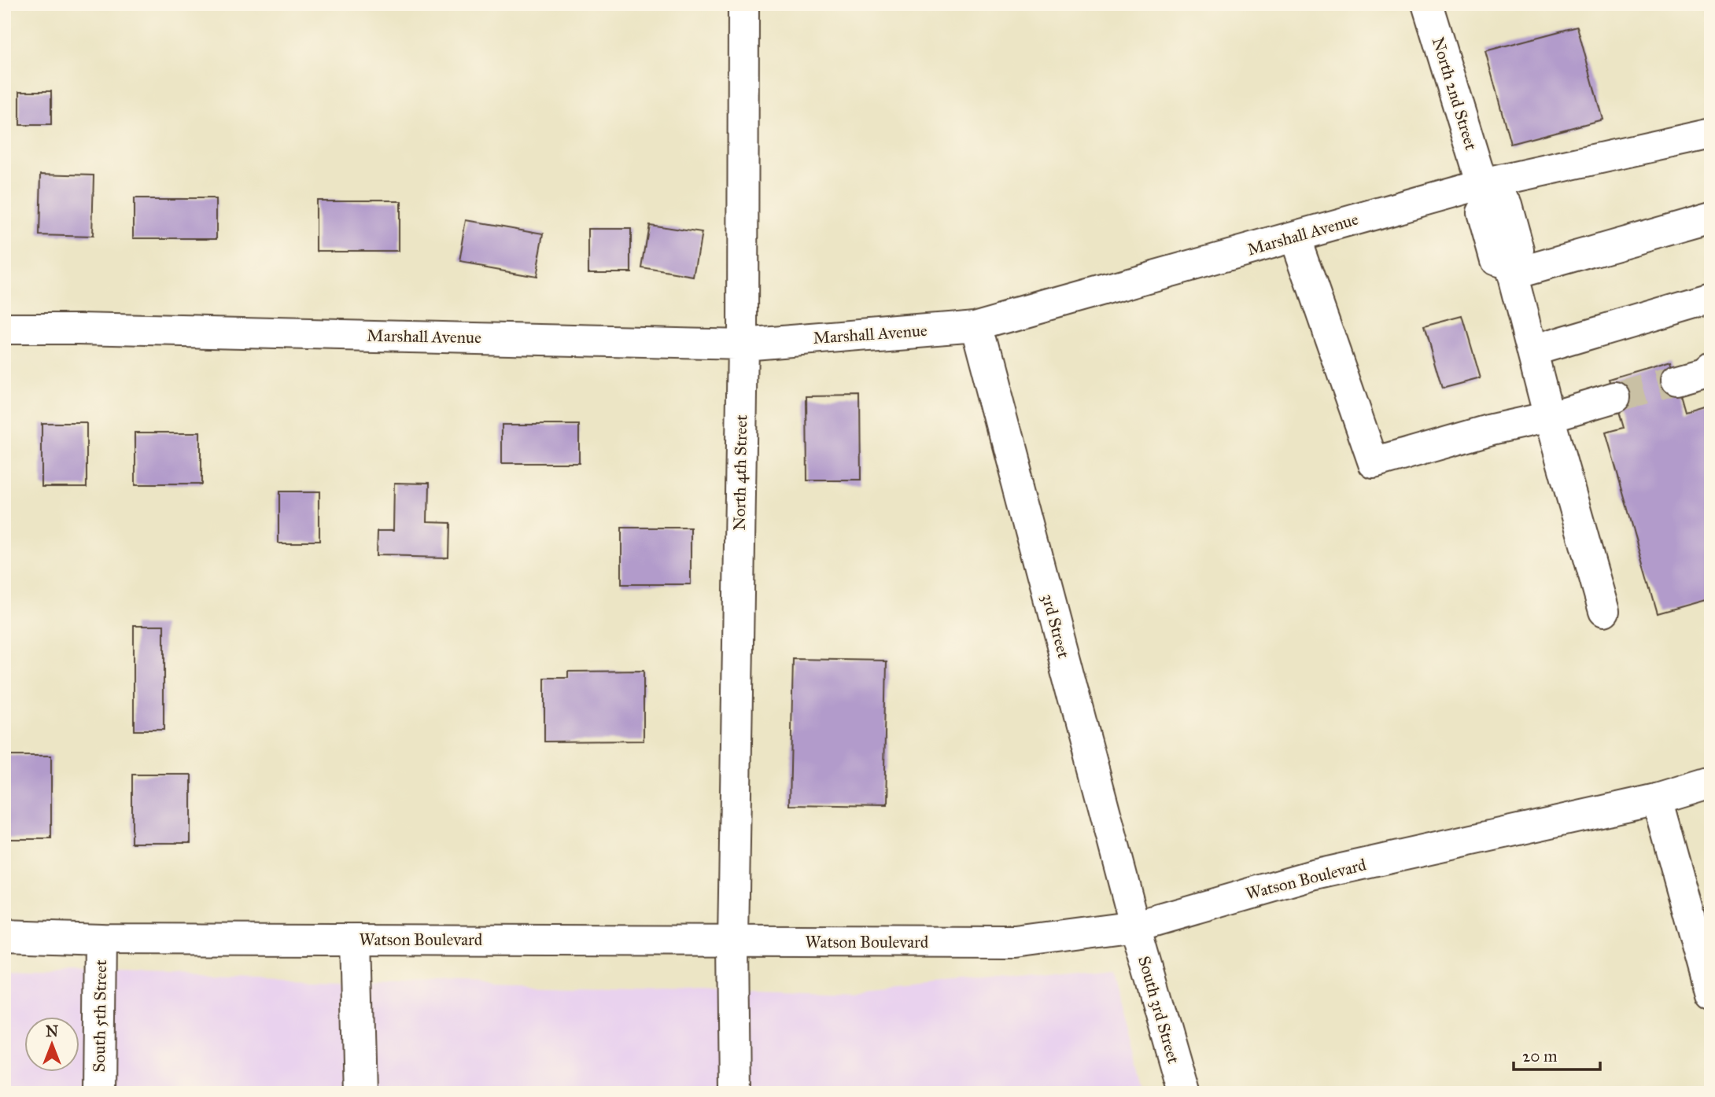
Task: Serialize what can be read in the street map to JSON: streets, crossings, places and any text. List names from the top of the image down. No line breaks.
{"streets":{"street":["North 2nd Street","Marshall Avenue","North 4th Street","3rd Street","Watson Boulevard","South 3rd Street","South 5th Street"]},"crossings":[["North 2nd Street","Marshall Avenue"],["Marshall Avenue","North 4th Street"],["Marshall Avenue","3rd Street"],["North 4th Street","Watson Boulevard"],["3rd Street","Watson Boulevard"],["3rd Street","South 3rd Street"],["Watson Boulevard","South 3rd Street"],["Watson Boulevard","South 5th Street"]],"scale_bar":"20 m","north":"top"}
